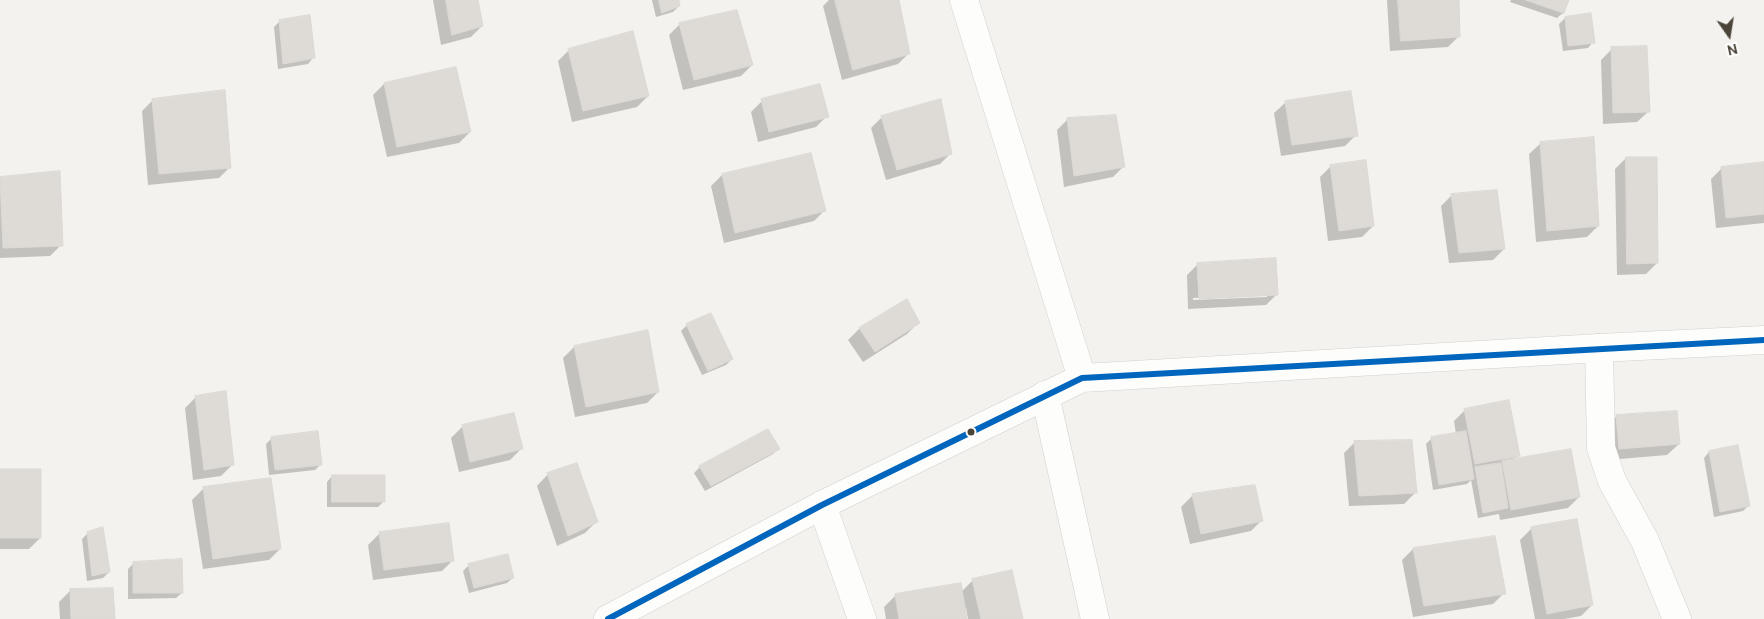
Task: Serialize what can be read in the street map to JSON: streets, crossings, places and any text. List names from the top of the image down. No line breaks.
{"north":"bottom"}
